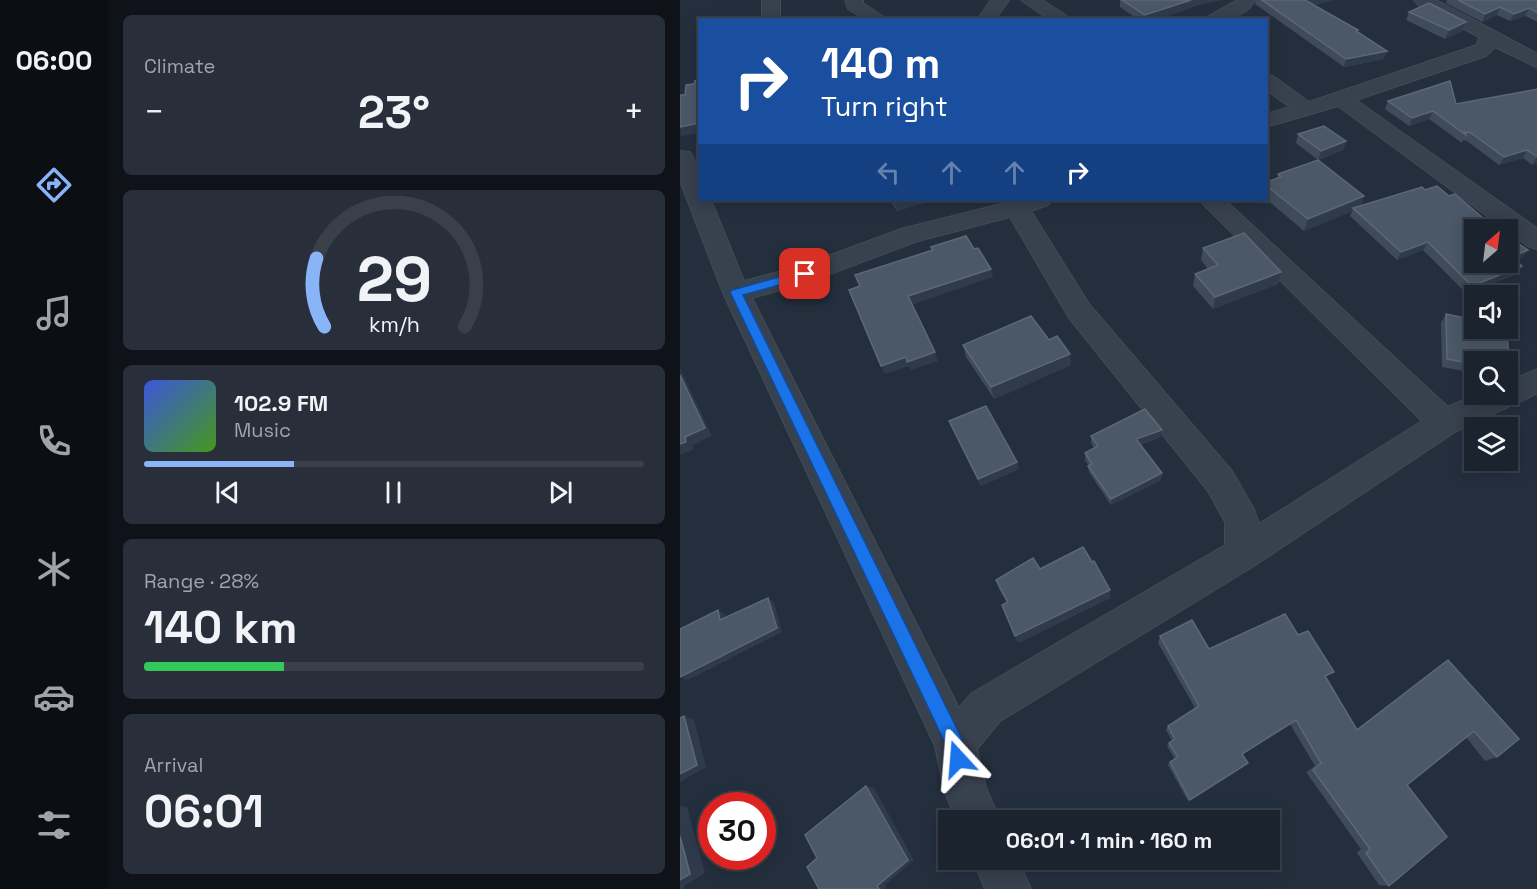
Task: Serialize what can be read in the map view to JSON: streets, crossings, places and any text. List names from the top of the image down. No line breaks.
{"north":"top right","page":{"tabs":"06:00","tile":["Climate",["Range · 28%","140 km"],["Arrival","06:01"]],"turn":["140 m","Turn right"],"heat":["−","23°","+"],"song":["102.9 FM","Music"],"limit":"30","trip":"06:01 · 1 min · 160 m","gauge":["29","km/h"]}}
